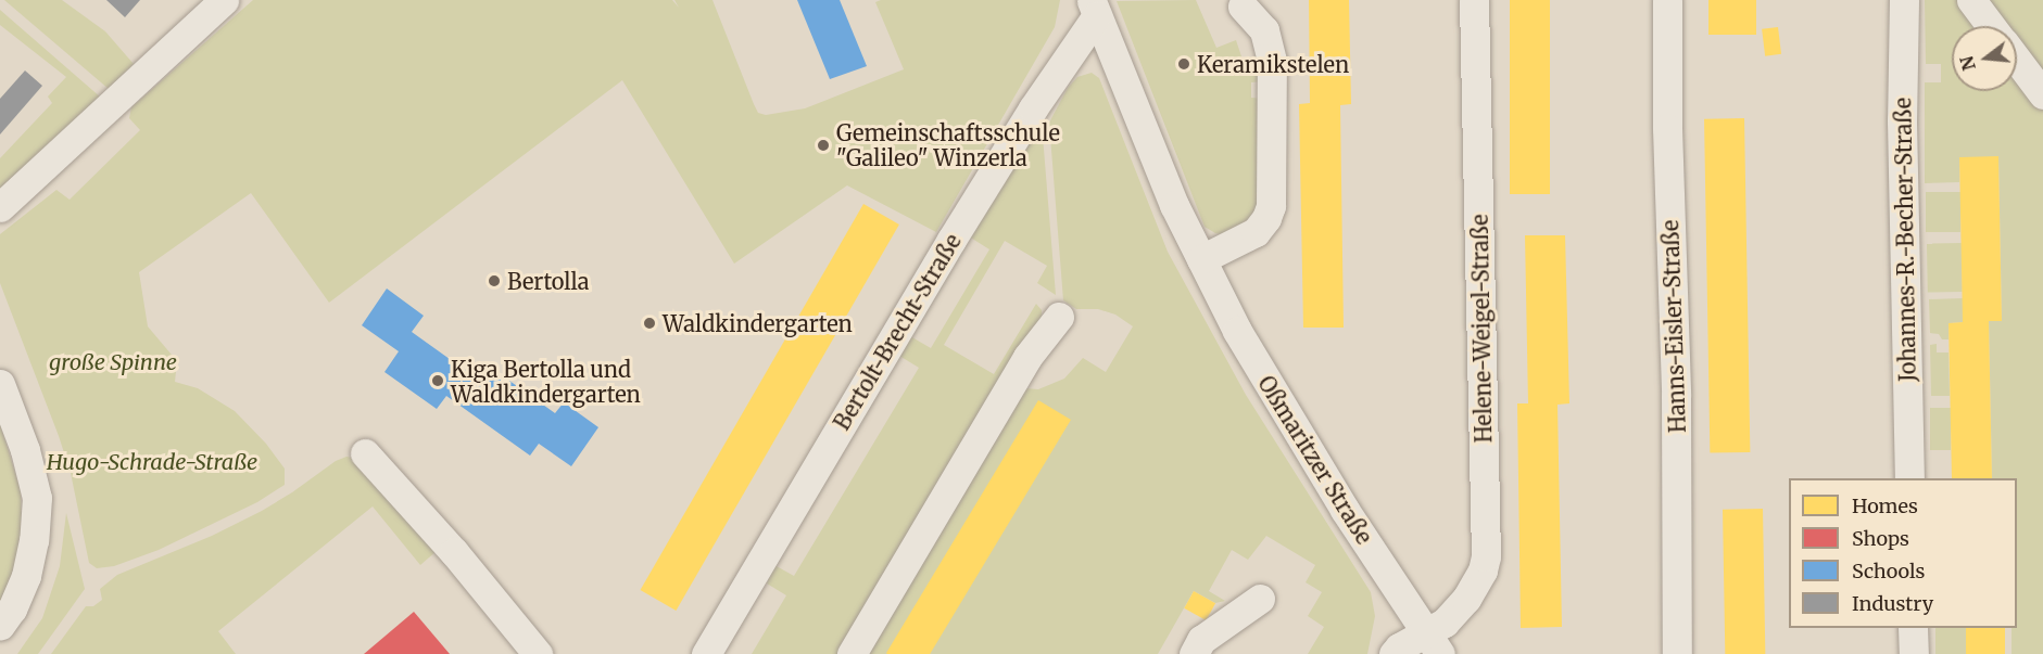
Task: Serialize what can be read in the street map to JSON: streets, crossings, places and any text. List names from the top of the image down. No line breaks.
{"streets":{"street":["Johannes-R.-Becher-Straße","Hanns-Eisler-Straße","Helene-Weigel-Straße","Bertolt-Brecht-Straße","Oßmaritzer Straße"]},"crossings":[["Helene-Weigel-Straße","Oßmaritzer Straße"],["Bertolt-Brecht-Straße","Oßmaritzer Straße"]],"parks":["große Spinne","Hugo-Schrade-Straße"],"places":["Keramikstelen","Gemeinschaftsschule \"Galileo\" Winzerla","Bertolla","Waldkindergarten","Kiga Bertolla und Waldkindergarten"],"legend":["Homes","Shops","Schools","Industry"],"north":"left"}
